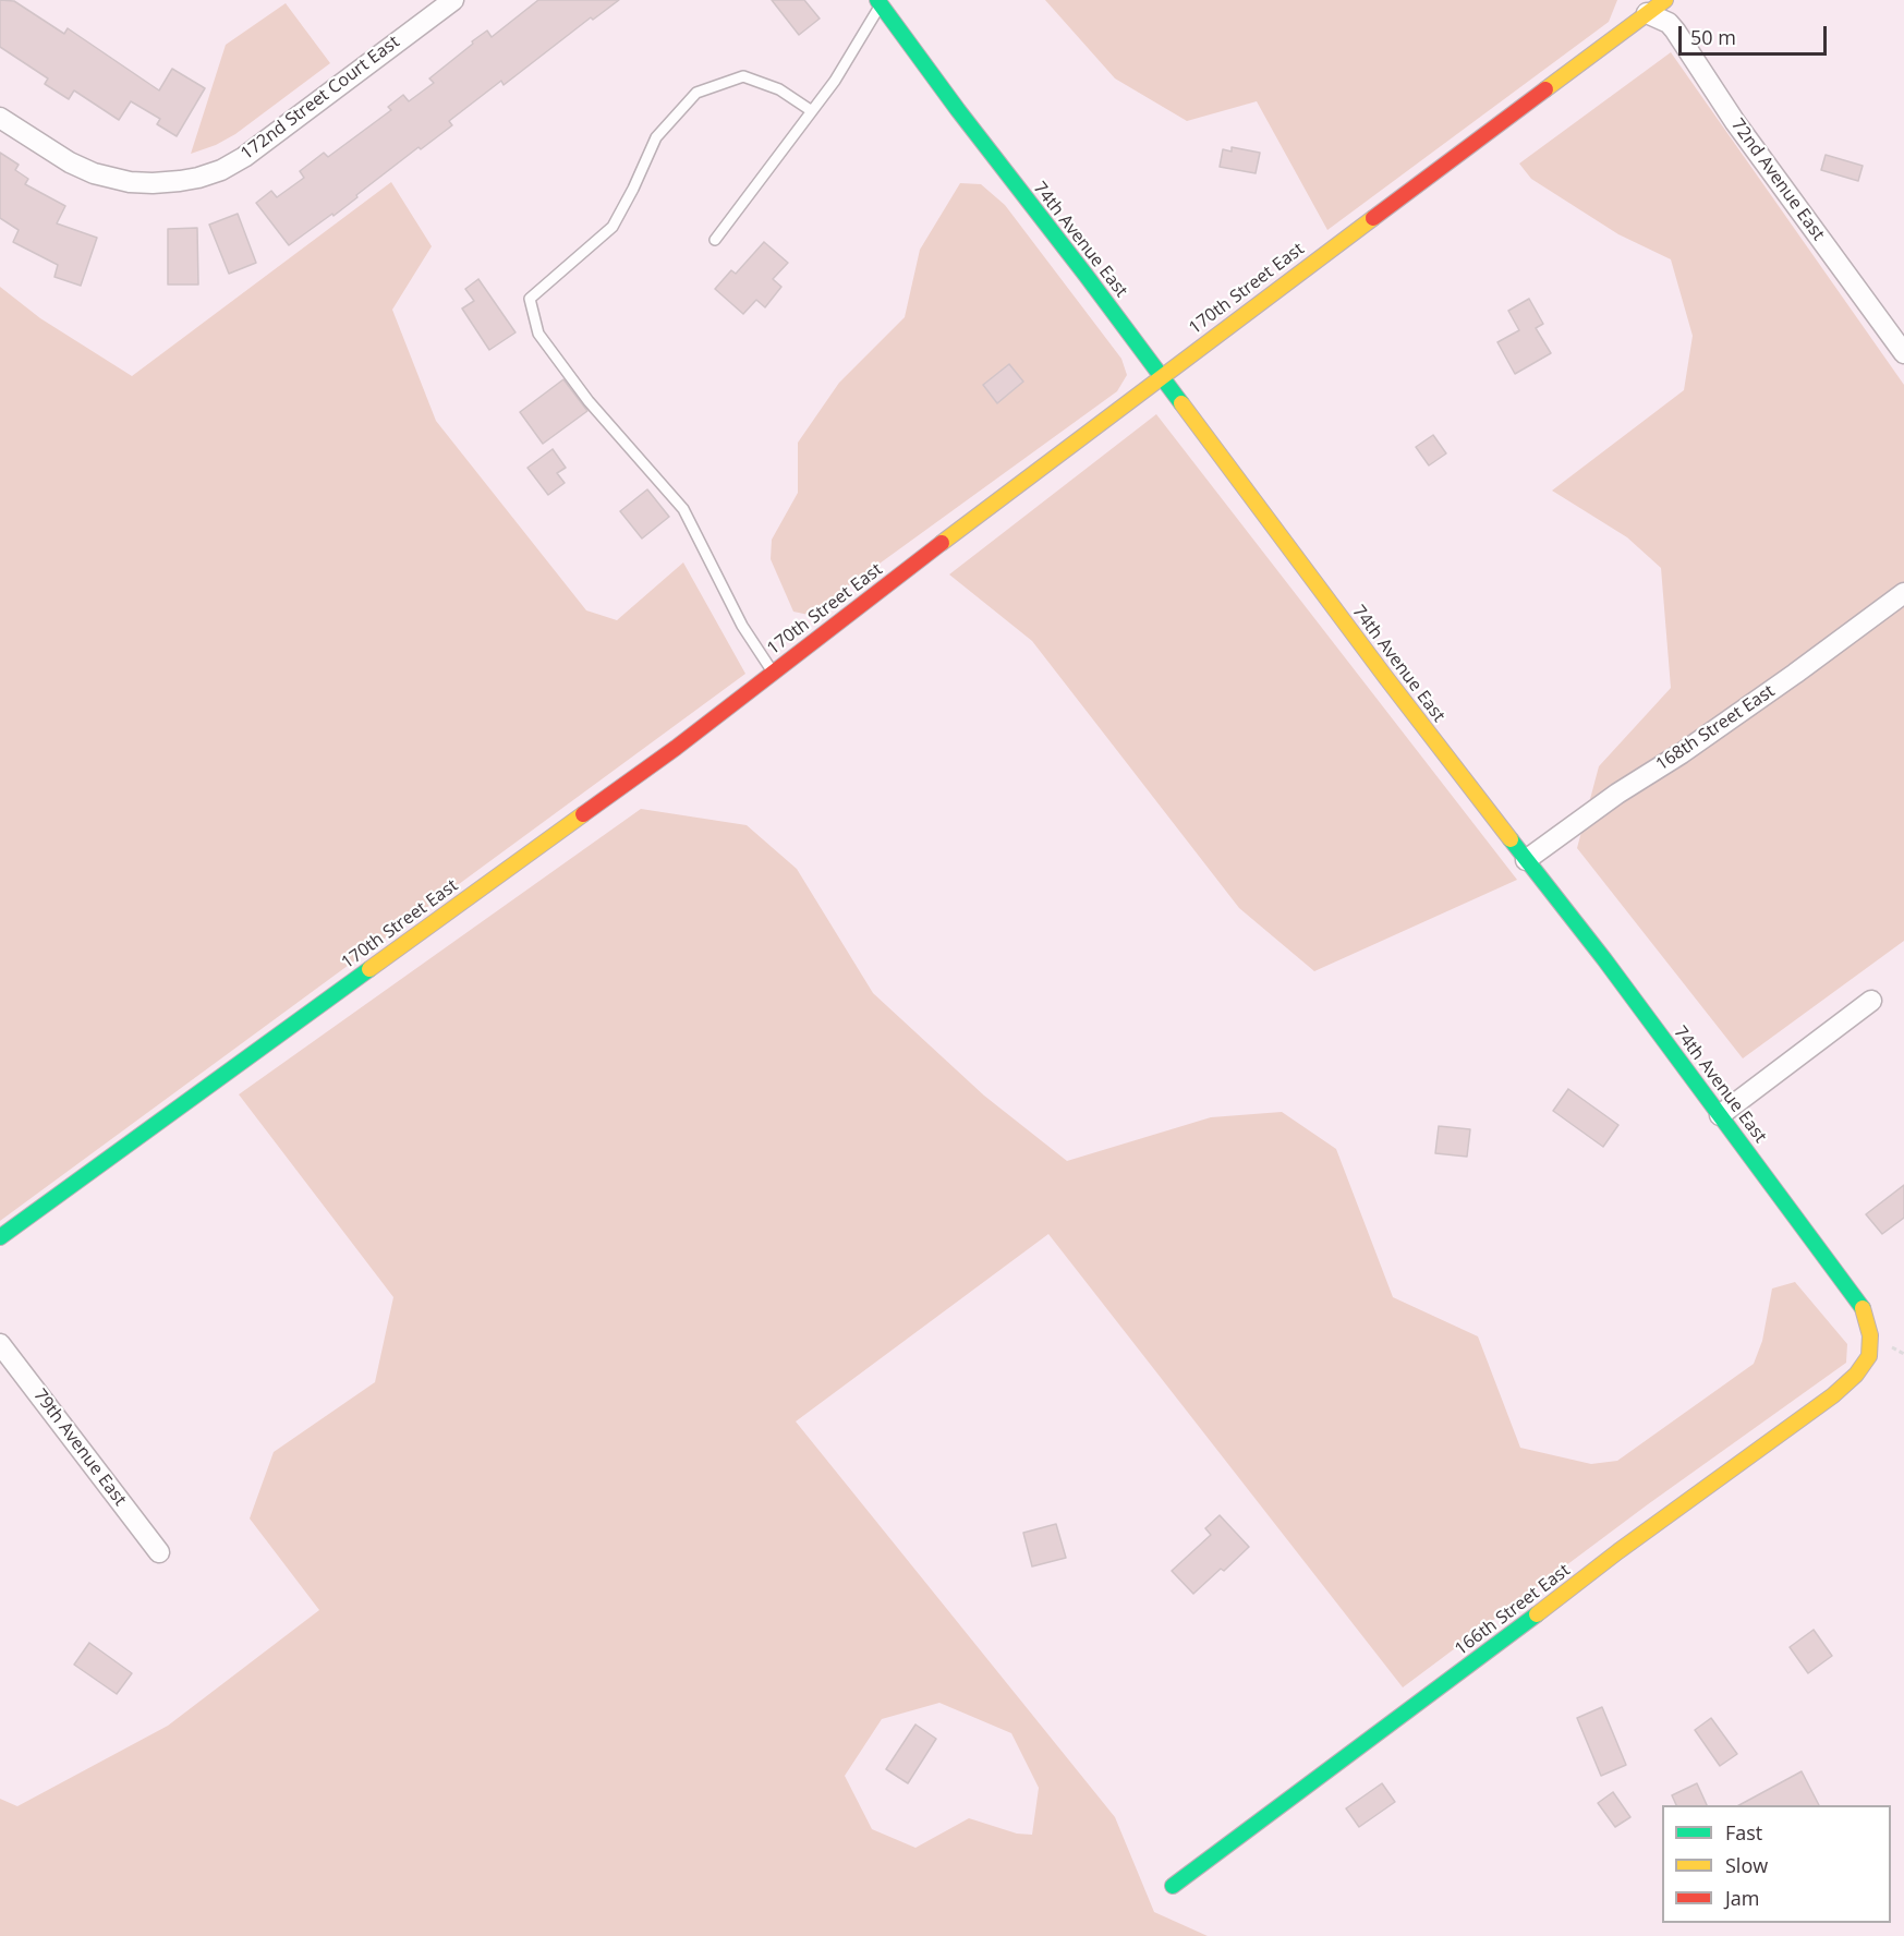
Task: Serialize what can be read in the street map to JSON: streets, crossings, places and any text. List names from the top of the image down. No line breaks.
{"streets":{"street":["172nd Street Court East","72nd Avenue East","74th Avenue East","170th Street East","168th Street East","79th Avenue East","166th Street East"]},"crossings":[["72nd Avenue East","170th Street East"],["74th Avenue East","170th Street East"],["74th Avenue East","168th Street East"],["74th Avenue East","166th Street East"]],"legend":["Fast","Slow","Jam"],"scale_bar":"50 m"}
